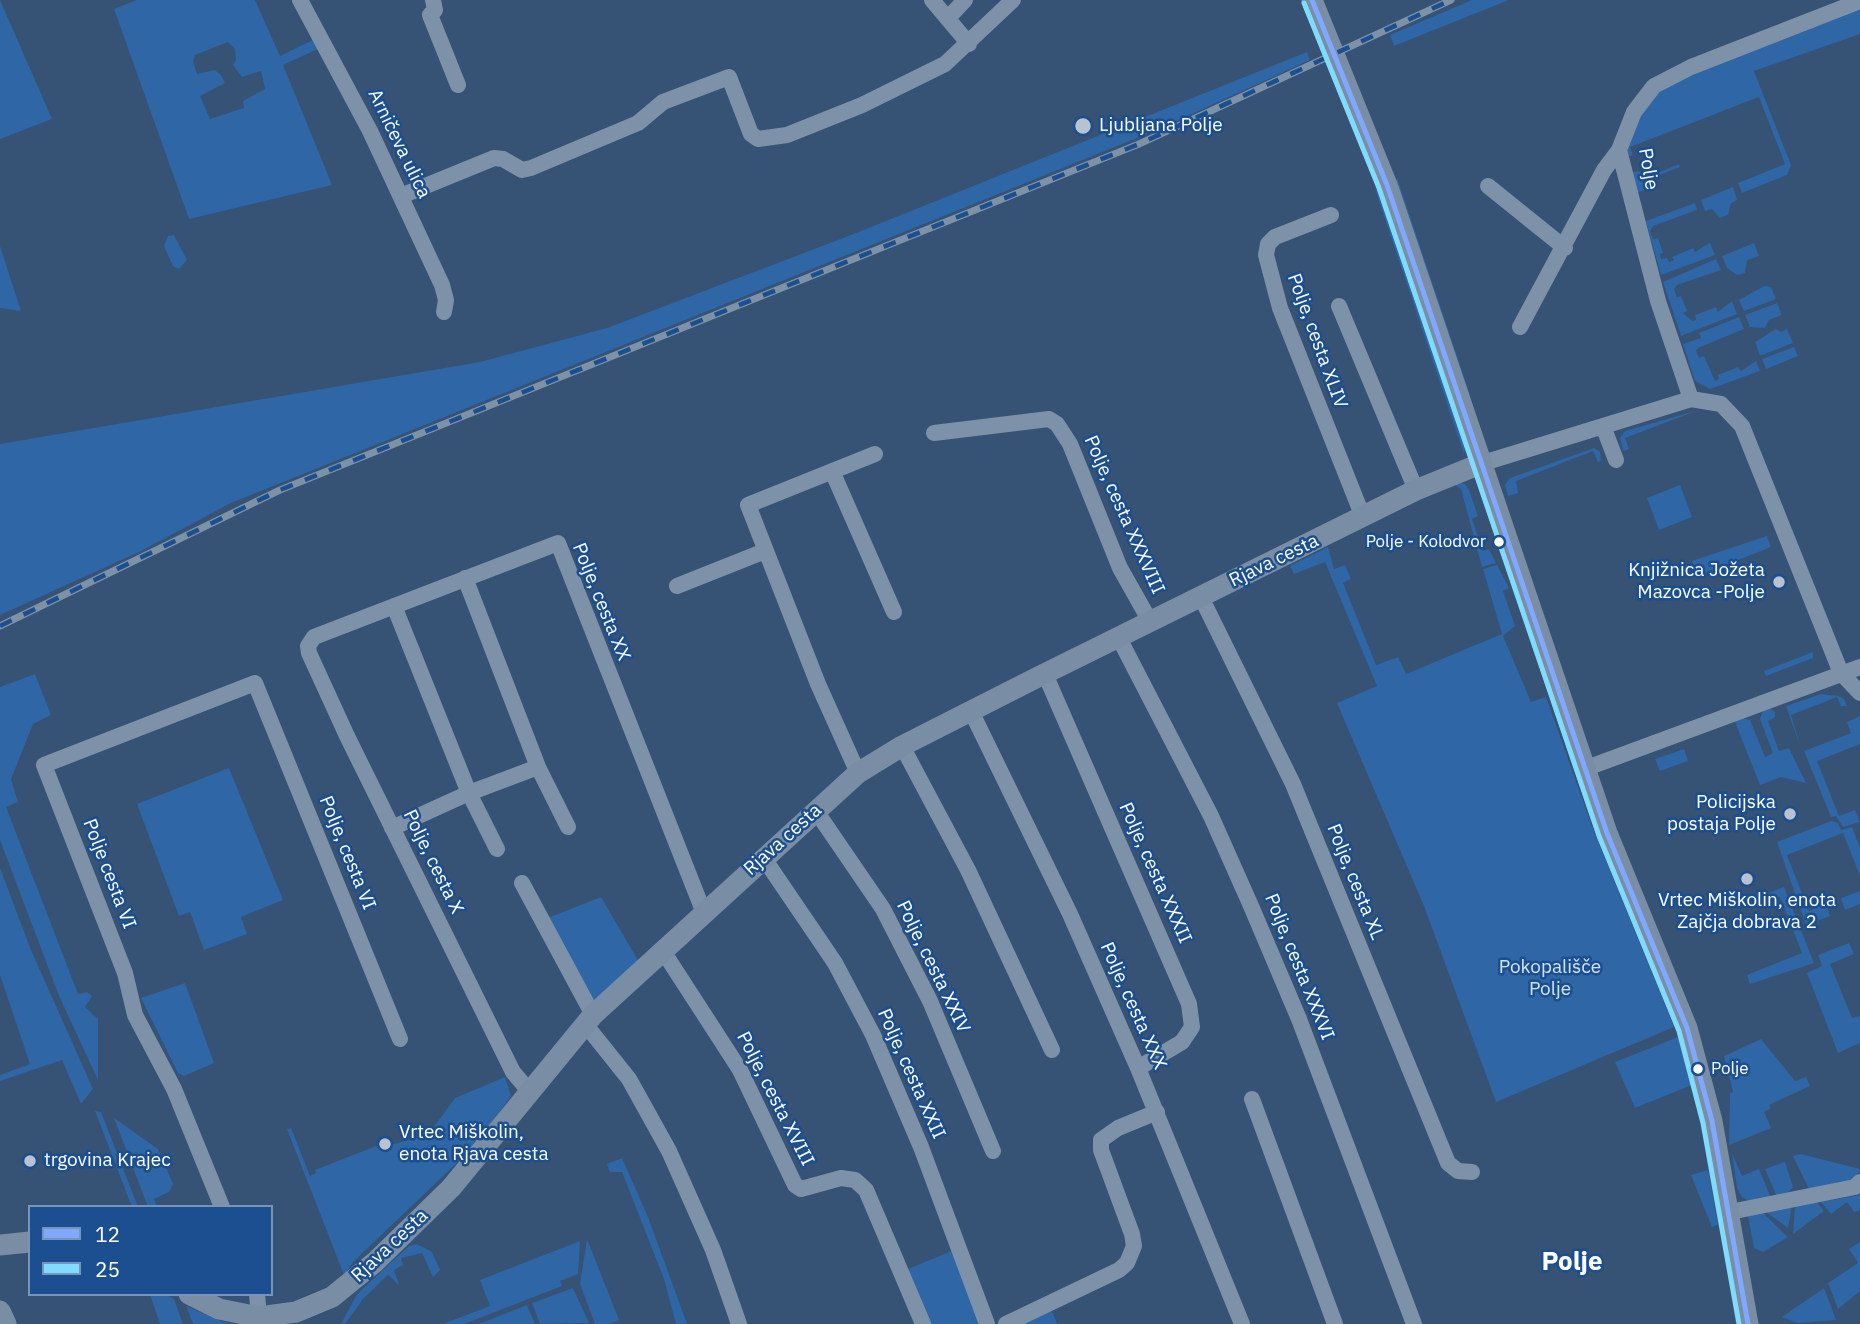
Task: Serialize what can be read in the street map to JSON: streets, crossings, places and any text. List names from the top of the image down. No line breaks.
{"streets":{"street":["Arničeva ulica","Polje","Polje, cesta XLIV","Polje, cesta XXXVIII","Rjava cesta","Polje, cesta XX","Polje, cesta VI","Polje, cesta X","Polje, cesta XXXII","Polje cesta VI","Polje, cesta XL","Polje, cesta XXIV","Polje, cesta XXXVI","Polje, cesta XXX","Polje, cesta XXII","Polje, cesta XVIII"]},"crossings":[["Polje, cesta XLIV","Rjava cesta"],["Polje, cesta XXXVIII","Rjava cesta"],["Rjava cesta","Polje, cesta XX"],["Rjava cesta","Polje, cesta X"],["Rjava cesta","Polje, cesta XXXII"],["Rjava cesta","Polje, cesta XL"],["Rjava cesta","Polje, cesta XXIV"],["Rjava cesta","Polje, cesta XXXVI"],["Rjava cesta","Polje, cesta XXX"],["Rjava cesta","Polje, cesta XXII"],["Rjava cesta","Polje, cesta XVIII"],["Polje, cesta VI","Polje cesta VI"],["Polje, cesta XXXII","Polje, cesta XXX"]],"districts":["Polje"],"parks":["Pokopališče Polje"],"places":["Ljubljana Polje","Polje - Kolodvor","Knjižnica Jožeta Mazovca -Polje","Policijska postaja Polje","Vrtec Miškolin, enota Zajčja dobrava 2","Polje","Vrtec Miškolin, enota Rjava cesta","trgovina Krajec"],"lines":["transit line 12","transit line 25"],"legend":["12","25"]}
